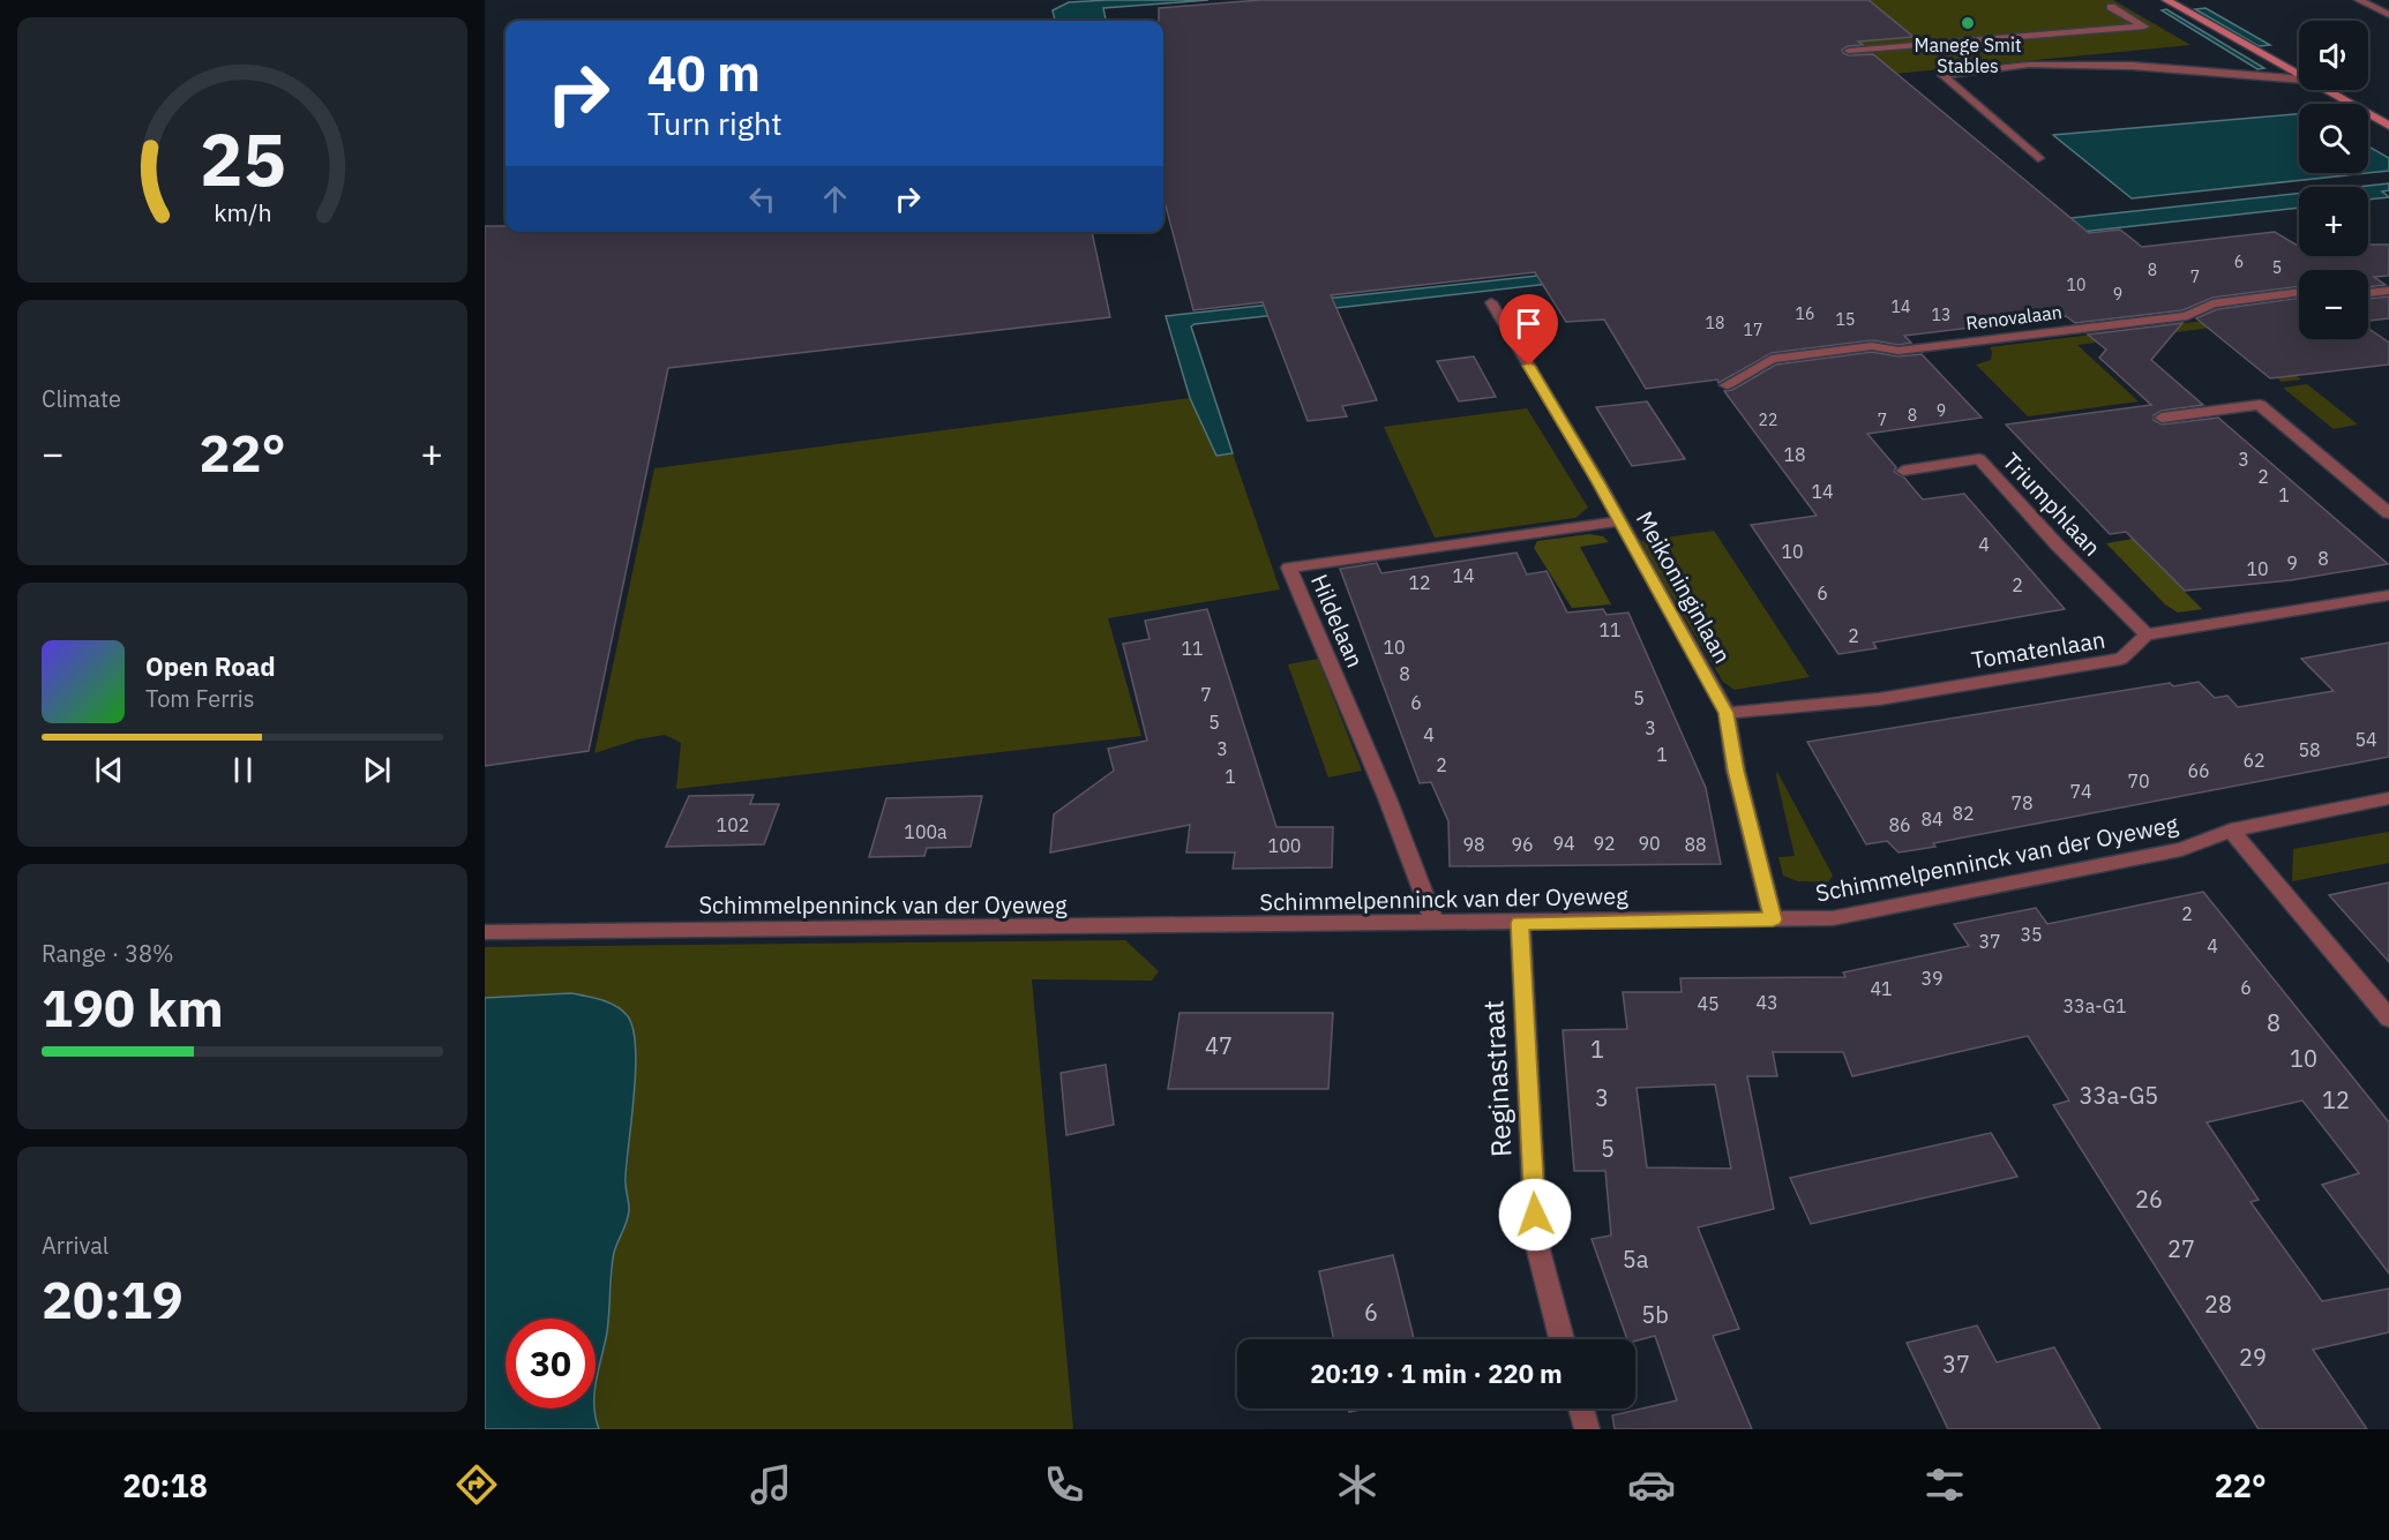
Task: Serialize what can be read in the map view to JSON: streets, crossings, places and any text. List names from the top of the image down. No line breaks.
{"streets":{"street":["Renovalaan","Triumphlaan","Meikoninginlaan","Hildelaan","Tomatenlaan","Schimmelpenninck van der Oyeweg","Reginastraat"]},"crossings":[["Triumphlaan","Tomatenlaan"],["Meikoninginlaan","Hildelaan"],["Meikoninginlaan","Tomatenlaan"],["Meikoninginlaan","Schimmelpenninck van der Oyeweg"],["Hildelaan","Schimmelpenninck van der Oyeweg"],["Schimmelpenninck van der Oyeweg","Reginastraat"]],"places":["Manege Smit Stables"],"house_numbers":["6","5","8","7","10","9","14","16","13","15","18","17","9","8","22","7","18","3","2","14","1","4","10","8","9","10","14","12","2","6","11","2","10","11","8","7","5","6","5","3","4","54","3","58","1","62","2","66","1","70","74","78","82","84","102","86","100a","94","92","90","98","96","88","100","2","35","37","4","39","6","41","43","45","33a-G1","8","47","1","10","33a-G5","3","12","5","26","27","5a","28","6","5b","29","37"],"page":{"map_buttons":["+","−"],"turn":["40 m","Turn right"],"tile":["Climate",["Range · 38%","190 km"],["Arrival","20:19"]],"heat":["−","22°","+"],"song":["Open Road","Tom Ferris"],"limit":"30","trip":"20:19 · 1 min · 220 m","tabs":["20:18","22°"],"gauge":["25","km/h"]}}
